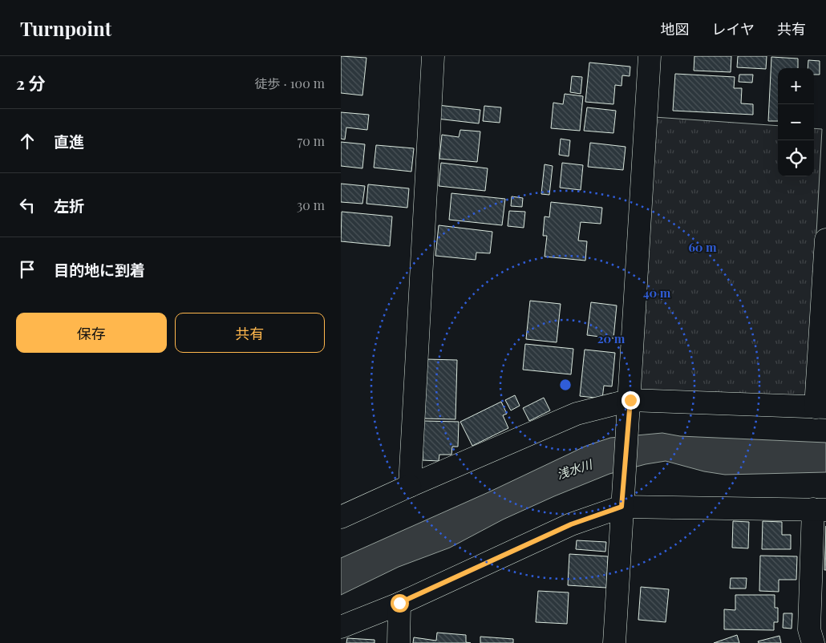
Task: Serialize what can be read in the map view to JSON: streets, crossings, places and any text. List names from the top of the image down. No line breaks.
{"water":["浅水川"],"page":{"header":"Turnpoint","nav":["地図","レイヤ","共有"],"heading":["2 分","徒歩 · 100 m"],"map_buttons":["+","−"],"list":[["直進","70 m"],["左折","30 m"],"目的地に到着"],"buttons":["保存","共有"]},"rings":["60 m","40 m","20 m"]}
